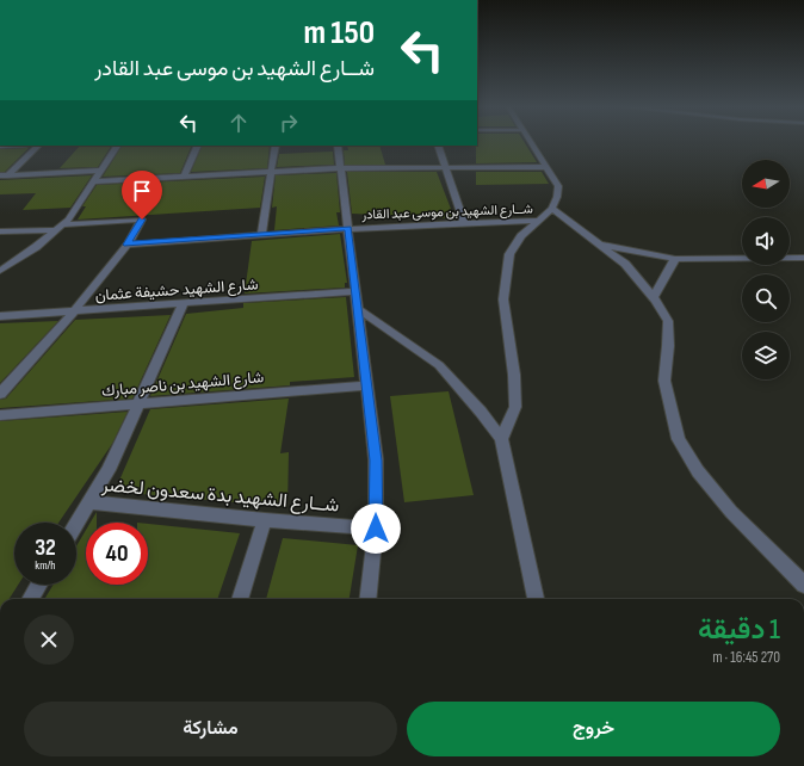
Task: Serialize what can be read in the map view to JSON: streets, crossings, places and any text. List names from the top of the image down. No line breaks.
{"streets":{"street":["شــارع الشهيد بن موسى عبد القادر","شارع الشهيد حشيفة عثمان","شارع الشهيد بن ناصر مبارك","شــارع الشهيد بدة سعدون لخضر"]},"north":"left","page":{"turn":["150 m","شــارع الشهيد بن موسى عبد القادر"],"speed":"32 km/h","limit":"40","heading":["1 دقيقة","270 m · 16:45"],"buttons":["خروج","مشاركة"]}}
